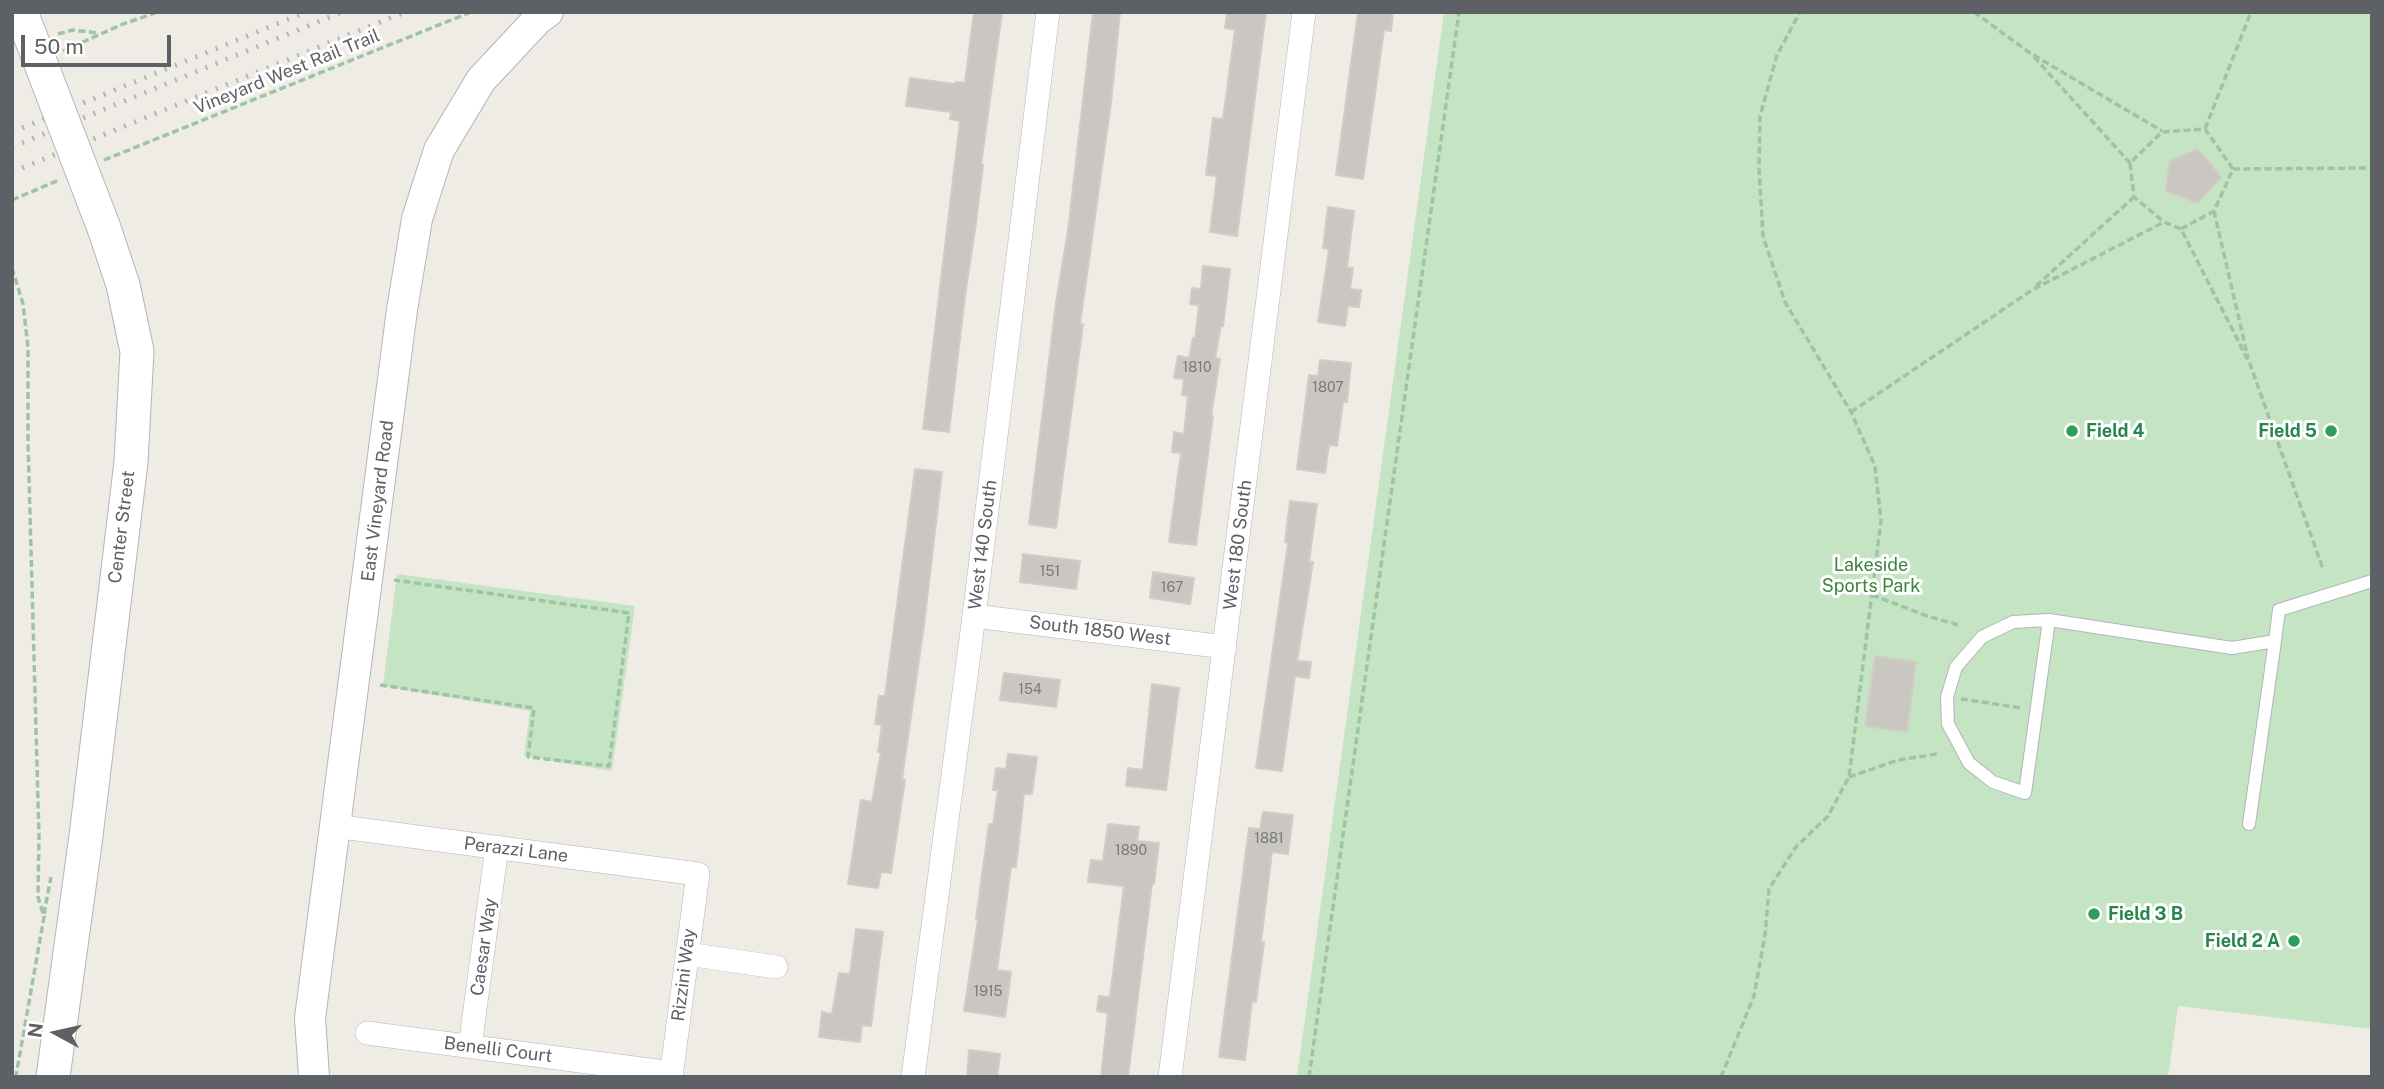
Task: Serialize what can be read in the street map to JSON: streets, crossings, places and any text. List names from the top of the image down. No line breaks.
{"streets":{"main road":["Center Street"],"street":["East Vineyard Road","West 140 South","West 180 South","South 1850 West","Perazzi Lane","Caesar Way","Rizzini Way","Benelli Court"],"path":["Vineyard West Rail Trail"]},"crossings":[["East Vineyard Road","Perazzi Lane"],["West 140 South","South 1850 West"],["West 180 South","South 1850 West"],["Perazzi Lane","Caesar Way"],["Perazzi Lane","Rizzini Way"],["Caesar Way","Benelli Court"],["Rizzini Way","Benelli Court"]],"parks":["Lakeside Sports Park"],"places":["Field 4","Field 5","Field 3 B","Field 2 A"],"house_numbers":["1810","1807","151","167","154","1881","1890","1915"],"scale_bar":"50 m","north":"left"}
